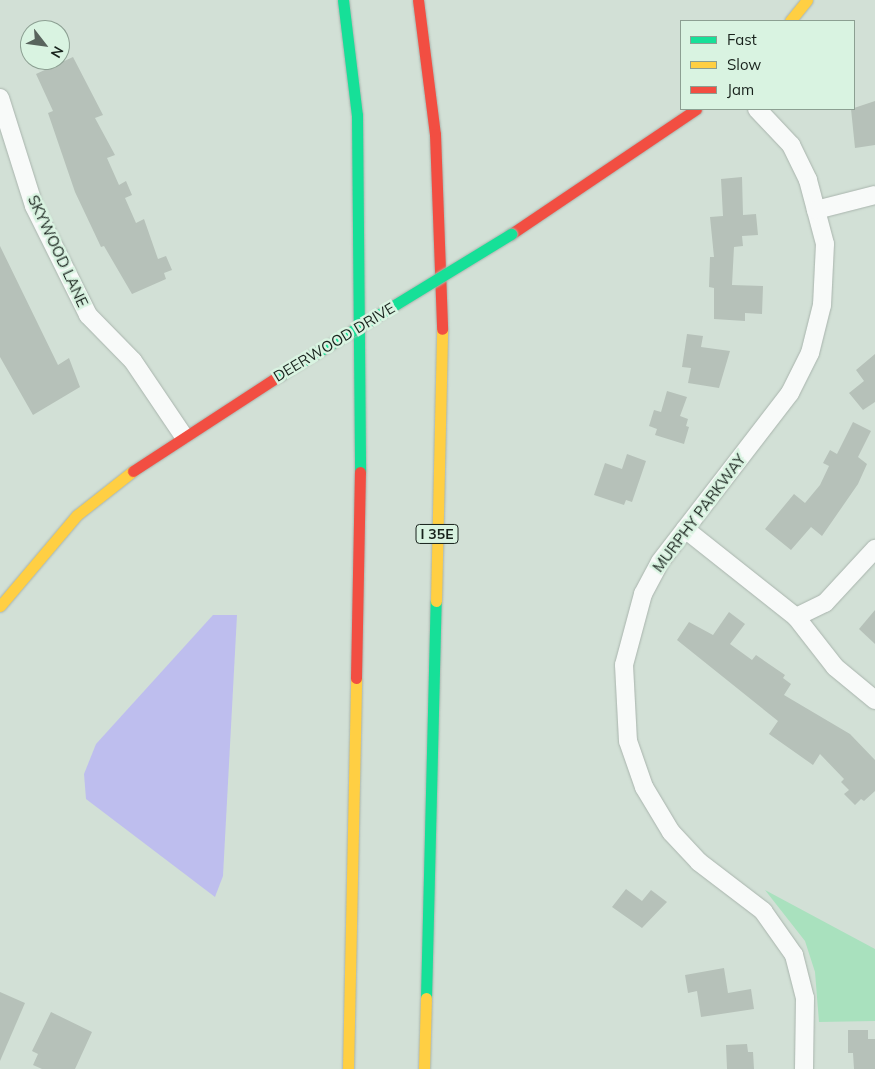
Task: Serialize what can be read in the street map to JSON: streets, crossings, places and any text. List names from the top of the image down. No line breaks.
{"streets":{"main road":["DEERWOOD DRIVE","I 35E"],"street":["SKYWOOD LANE","MURPHY PARKWAY"]},"crossings":[["SKYWOOD LANE","DEERWOOD DRIVE"]],"legend":["Fast","Slow","Jam"],"north":"bottom right"}
